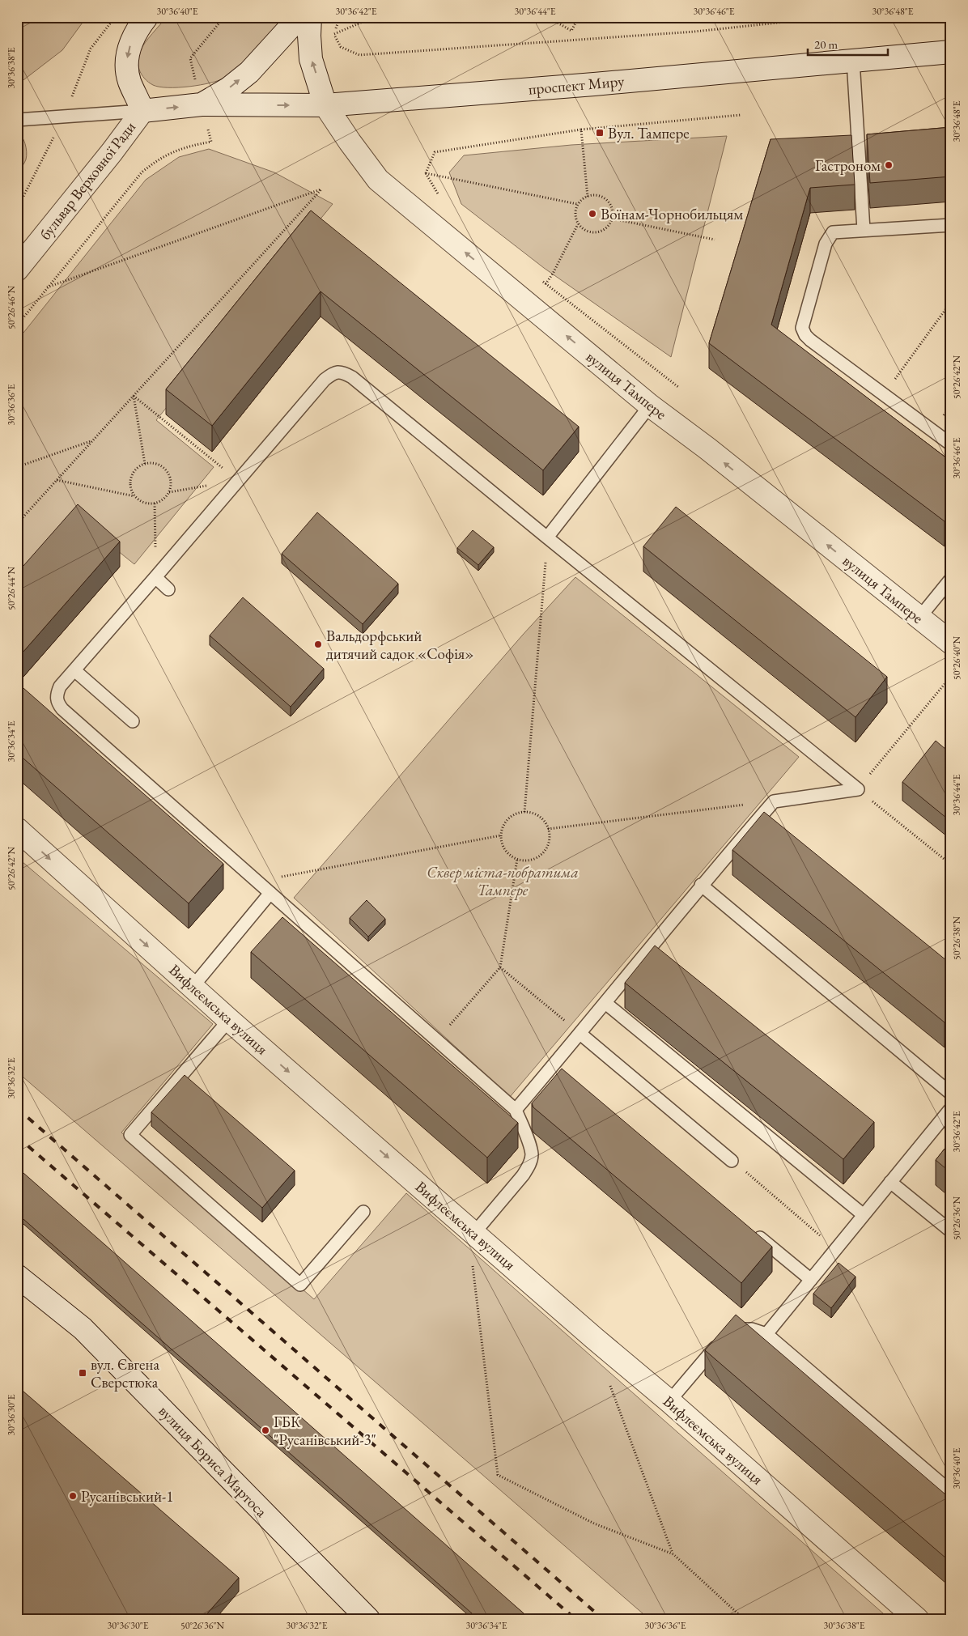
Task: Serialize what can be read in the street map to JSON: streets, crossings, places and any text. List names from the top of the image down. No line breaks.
{"streets":{"street":["проспект Миру","бульвар Верховної Ради","вулиця Тампере","Вифлеємська вулиця","вулиця Бориса Мартоса"]},"crossings":[["проспект Миру","бульвар Верховної Ради"],["проспект Миру","вулиця Тампере"]],"one_way":["вулиця Тампере","Вифлеємська вулиця"],"parks":["Сквер міста-побратима Тампере"],"places":{"transit":["Вул. Тампере","вул. Євгена Сверстюка"],"other":["Гастроном","Воїнам-Чорнобильцям","Вальдорфський дитячий садок «Софія»","ГБК \"Русанівський-3\"","Русанівський-1"]},"scale_bar":"20 m","coordinates":["30°36'40\"E","30°36'42\"E","30°36'44\"E","30°36'46\"E","30°36'48\"E","30°36'38\"E","50°26'46\"N","50°26'42\"N","30°36'36\"E","50°26'44\"N","50°26'40\"N","30°36'34\"E","50°26'38\"N","30°36'32\"E","50°26'36\"N","30°36'30\"E"]}
